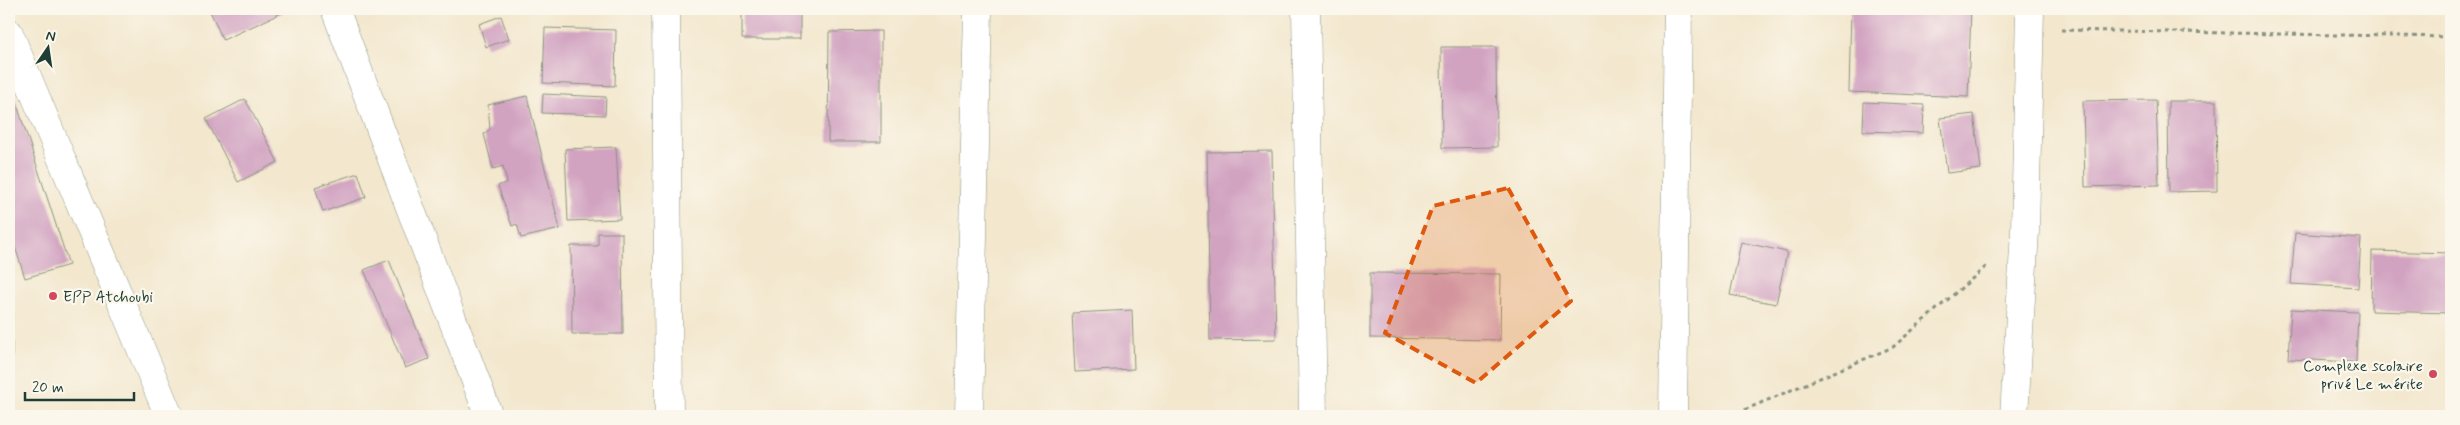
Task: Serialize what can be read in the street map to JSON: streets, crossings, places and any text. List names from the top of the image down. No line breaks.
{"places":["EPP Atchoubi","Complexe scolaire privé Le mérite"],"scale_bar":"20 m","north":"top"}
